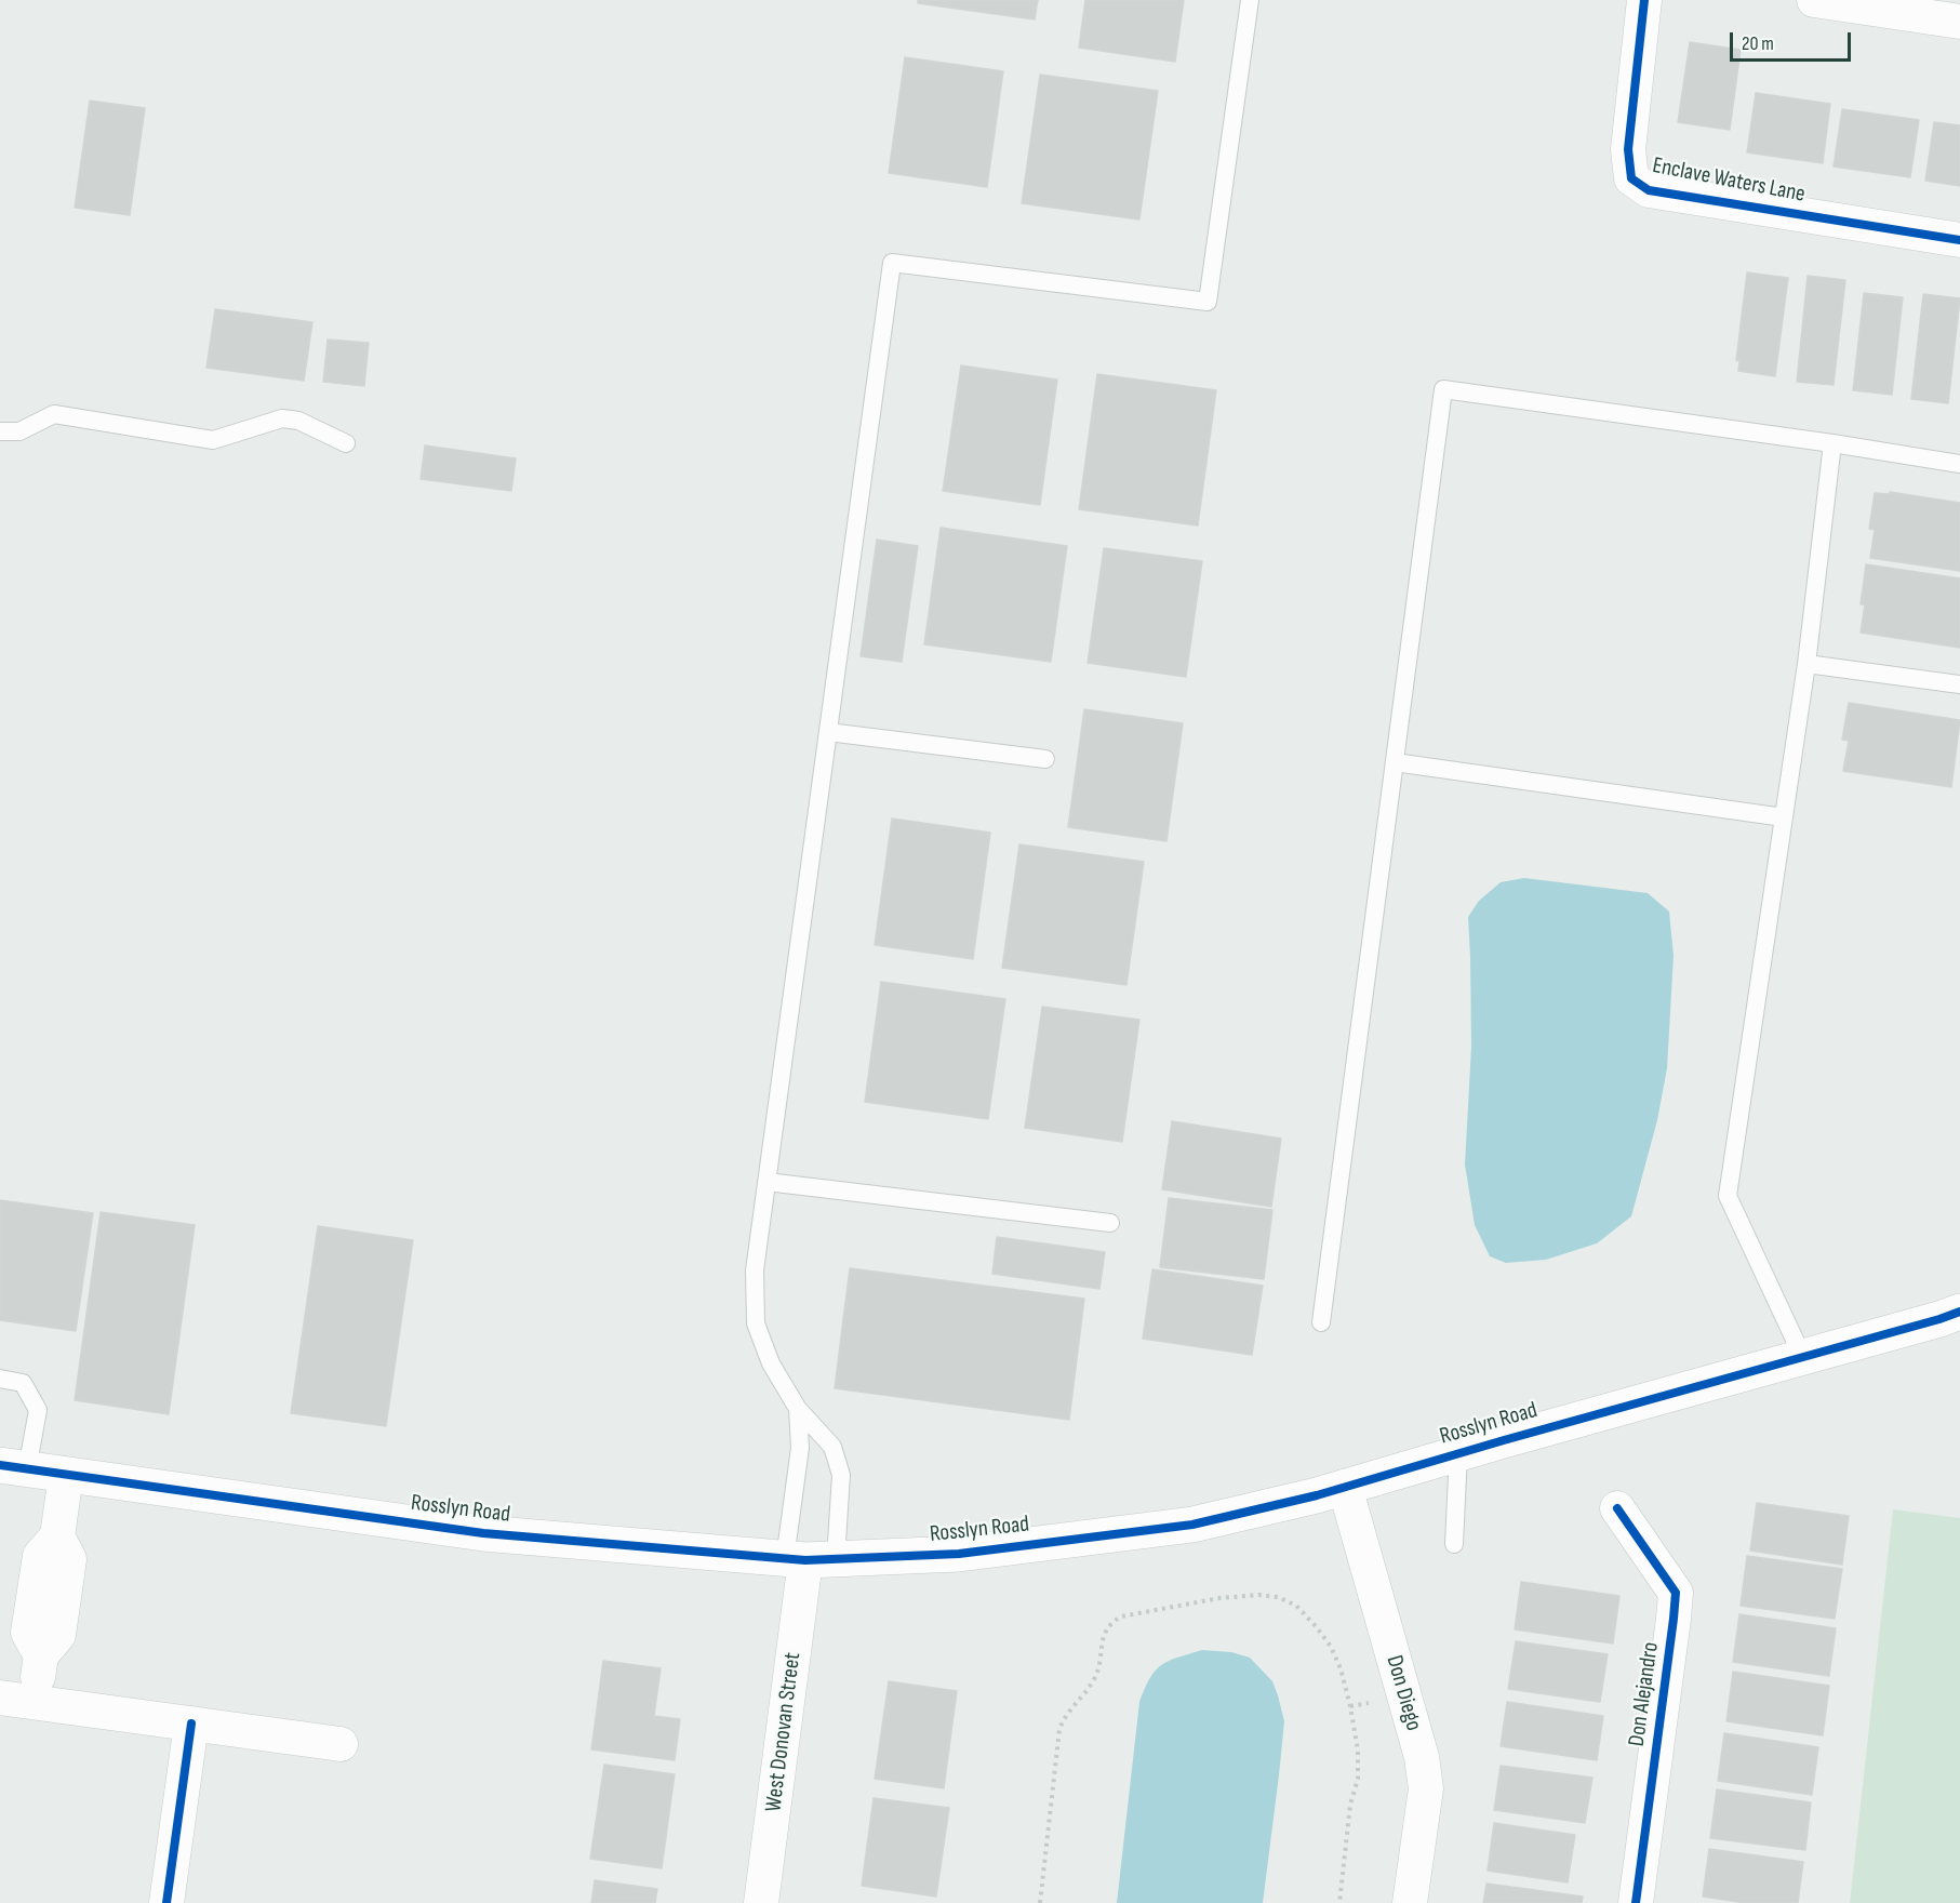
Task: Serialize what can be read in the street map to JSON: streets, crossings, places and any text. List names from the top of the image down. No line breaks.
{"streets":{"street":["Enclave Waters Lane","Rosslyn Road","Don Diego","Don Alejandro","West Donovan Street"]},"crossings":[["Rosslyn Road","Don Diego"],["Rosslyn Road","West Donovan Street"]],"scale_bar":"20 m"}
